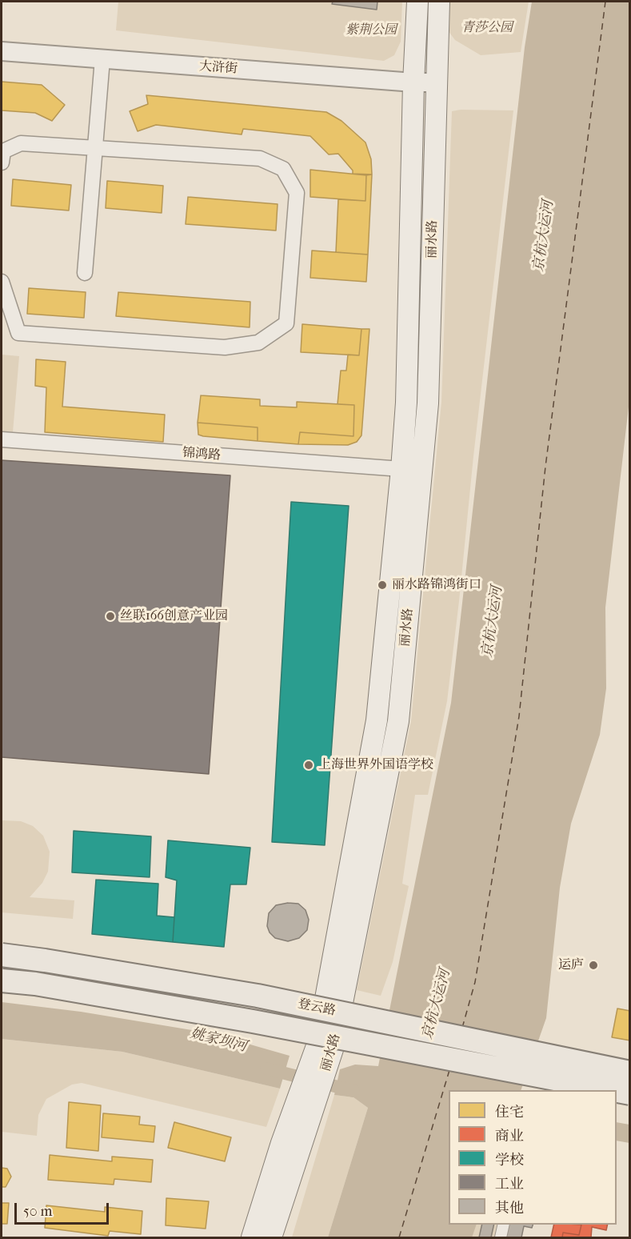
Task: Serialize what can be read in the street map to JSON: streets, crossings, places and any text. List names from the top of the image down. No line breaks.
{"streets":{"main road":["丽水路","登云路"],"street":["大浒街","锦鸿路"]},"crossings":[["大浒街","丽水路"],["丽水路","锦鸿路"]],"water":["京杭大运河","姚家坝河"],"parks":["青莎公园","紫荆公园"],"places":["丽水路锦鸿街口","丝联166创意产业园","上海世界外国语学校","运庐"],"legend":["住宅","商业","学校","工业","其他"],"scale_bar":"50 m"}
